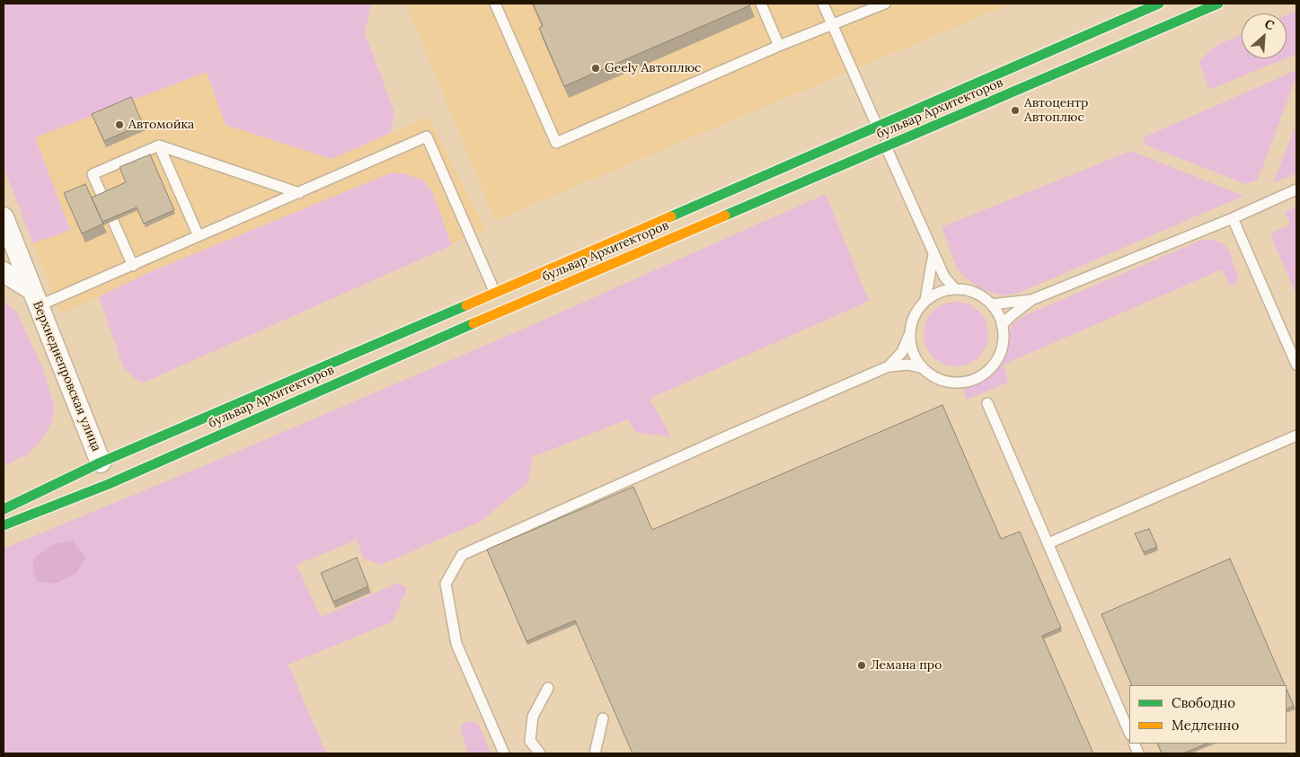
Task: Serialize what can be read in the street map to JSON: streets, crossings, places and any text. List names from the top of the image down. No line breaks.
{"streets":{"main road":["бульвар Архитекторов"],"street":["Верхнеднепровская улица"]},"crossings":[["бульвар Архитекторов","Верхнеднепровская улица"]],"places":["Geely Автоплюс","Автоцентр Автоплюс","Автомойка","Лемана про"],"legend":["Свободно","Медленно"],"north":"top right"}
